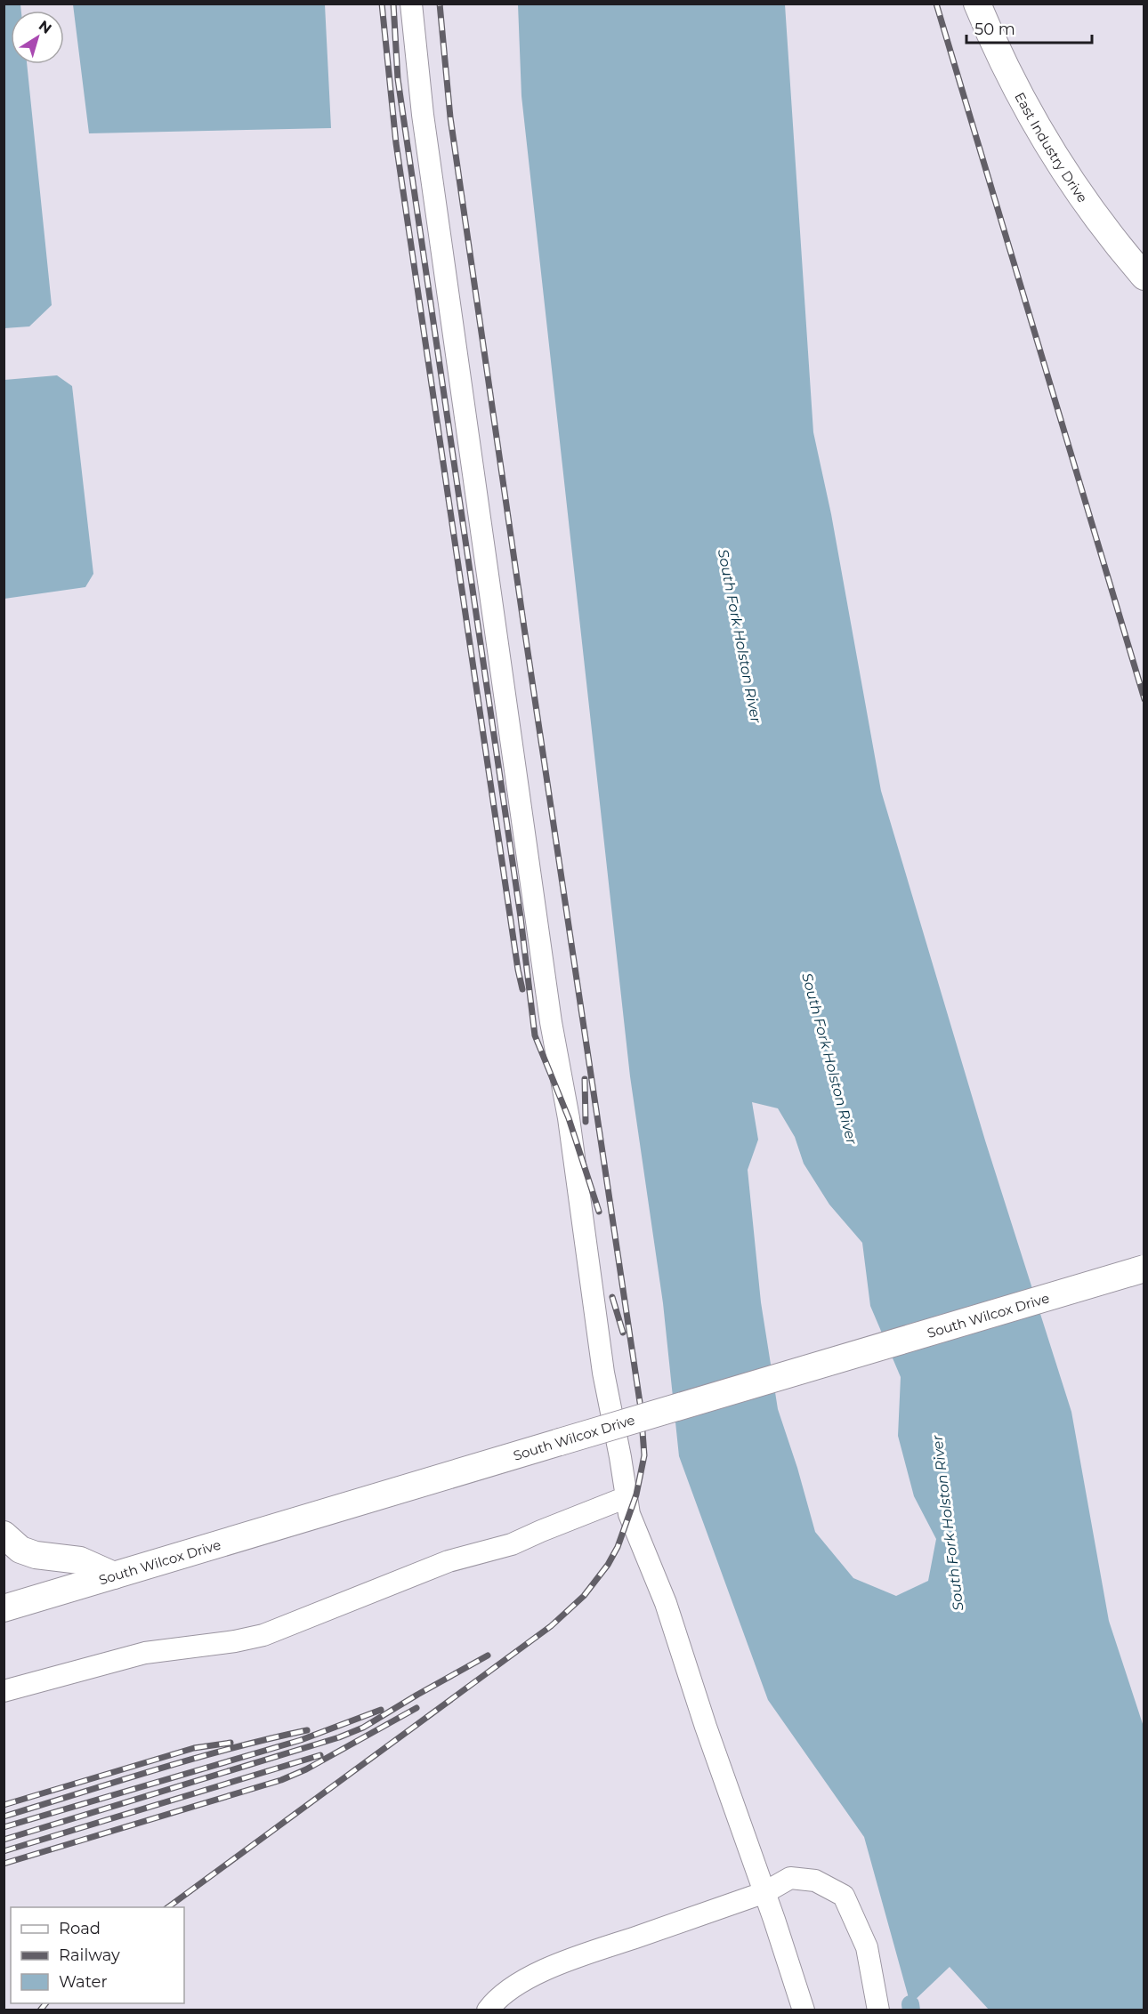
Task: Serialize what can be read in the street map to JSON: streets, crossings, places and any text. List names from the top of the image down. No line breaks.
{"streets":{"main road":["East Industry Drive","South Wilcox Drive"]},"water":["South Fork Holston River"],"legend":["Road","Railway","Water"],"scale_bar":"50 m","north":"top right"}
